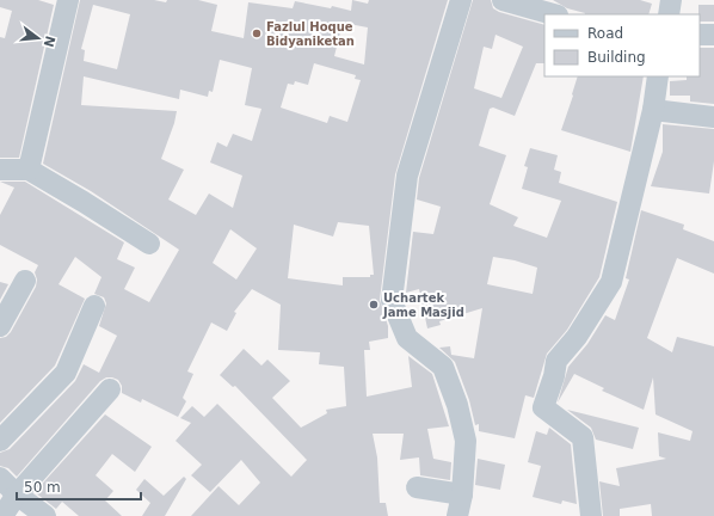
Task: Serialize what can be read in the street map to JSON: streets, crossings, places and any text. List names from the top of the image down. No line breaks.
{"places":["Fazlul Hoque Bidyaniketan","Uchartek Jame Masjid"],"legend":["Road","Building"],"scale_bar":"50 m","north":"right"}
